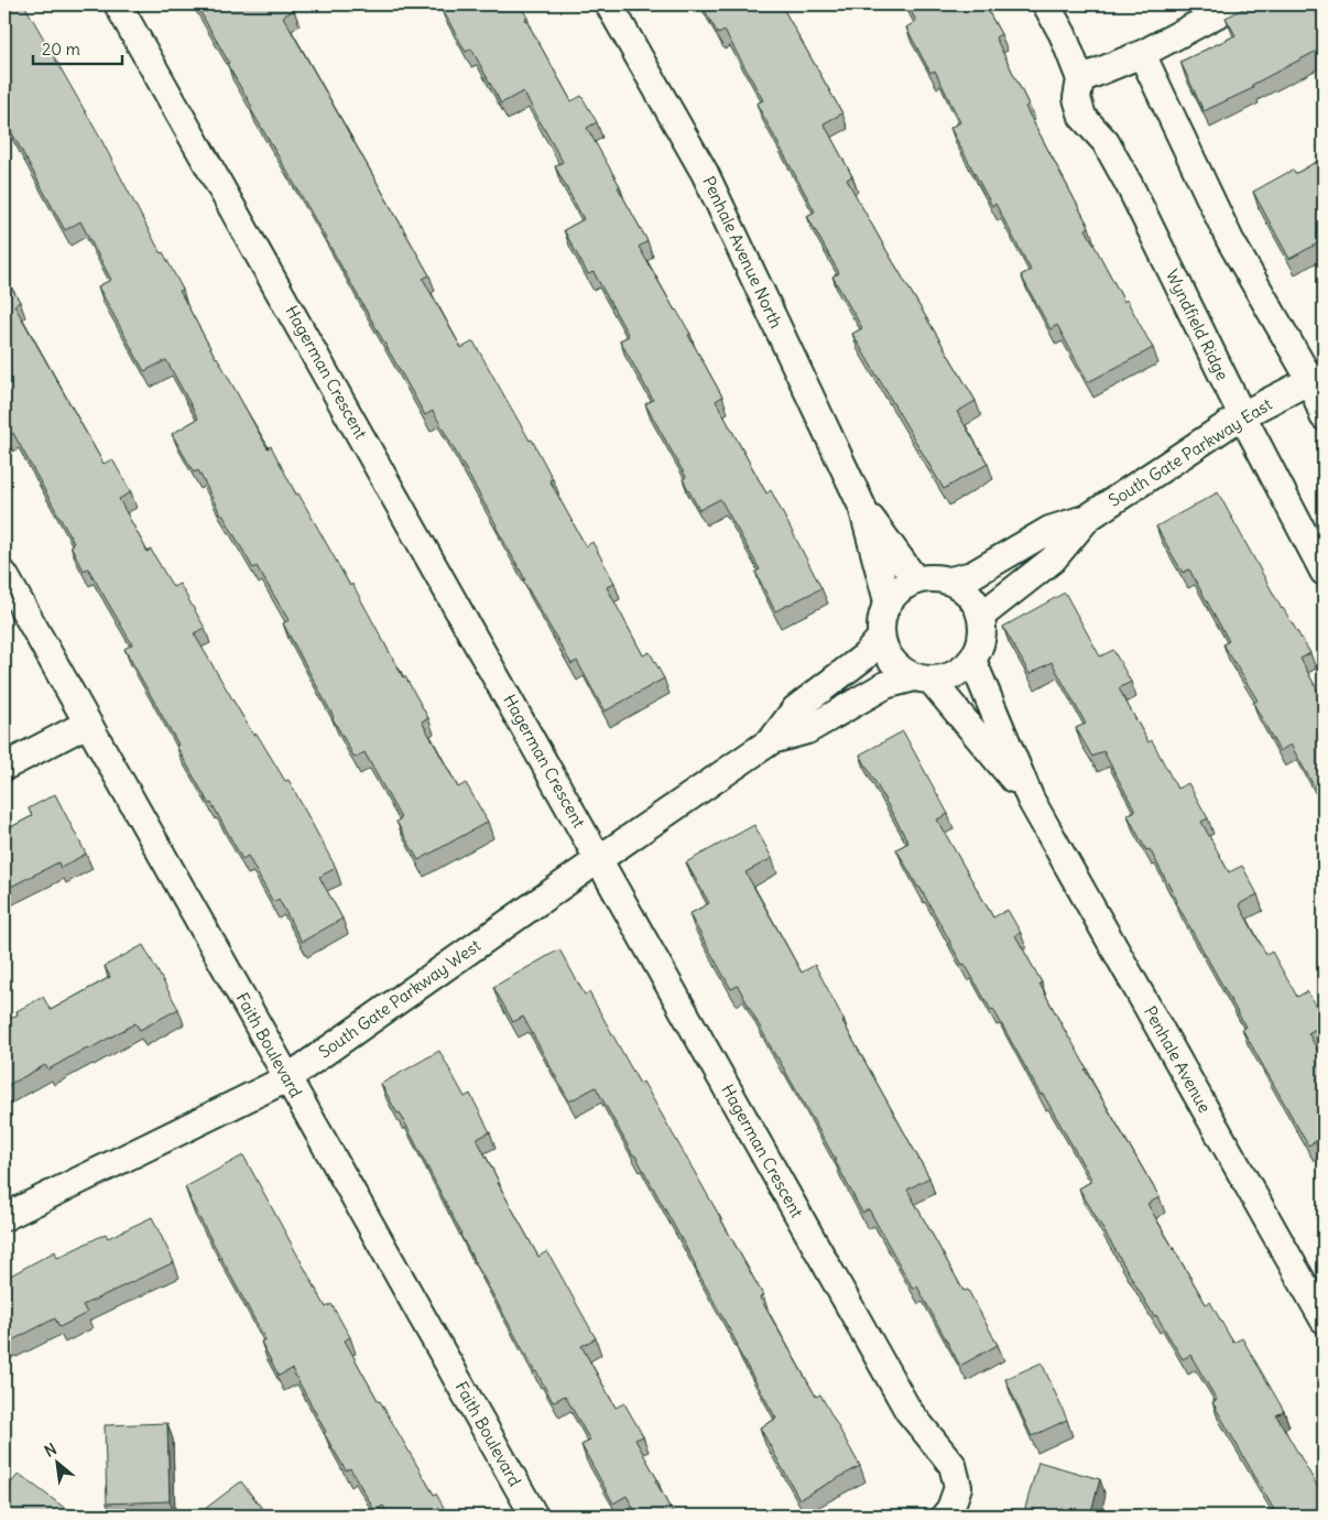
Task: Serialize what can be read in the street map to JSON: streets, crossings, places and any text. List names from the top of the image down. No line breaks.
{"streets":{"street":["Penhale Avenue North","Wyndfield Ridge","Hagerman Crescent","South Gate Parkway East","South Gate Parkway West","Faith Boulevard","Penhale Avenue"]},"crossings":[["Penhale Avenue North","South Gate Parkway East"],["Penhale Avenue North","South Gate Parkway West"],["Penhale Avenue North","Penhale Avenue"],["Wyndfield Ridge","South Gate Parkway East"],["Hagerman Crescent","South Gate Parkway West"],["South Gate Parkway East","South Gate Parkway West"],["South Gate Parkway East","Penhale Avenue"],["South Gate Parkway West","Faith Boulevard"],["South Gate Parkway West","Penhale Avenue"]],"scale_bar":"20 m","north":"top left"}
